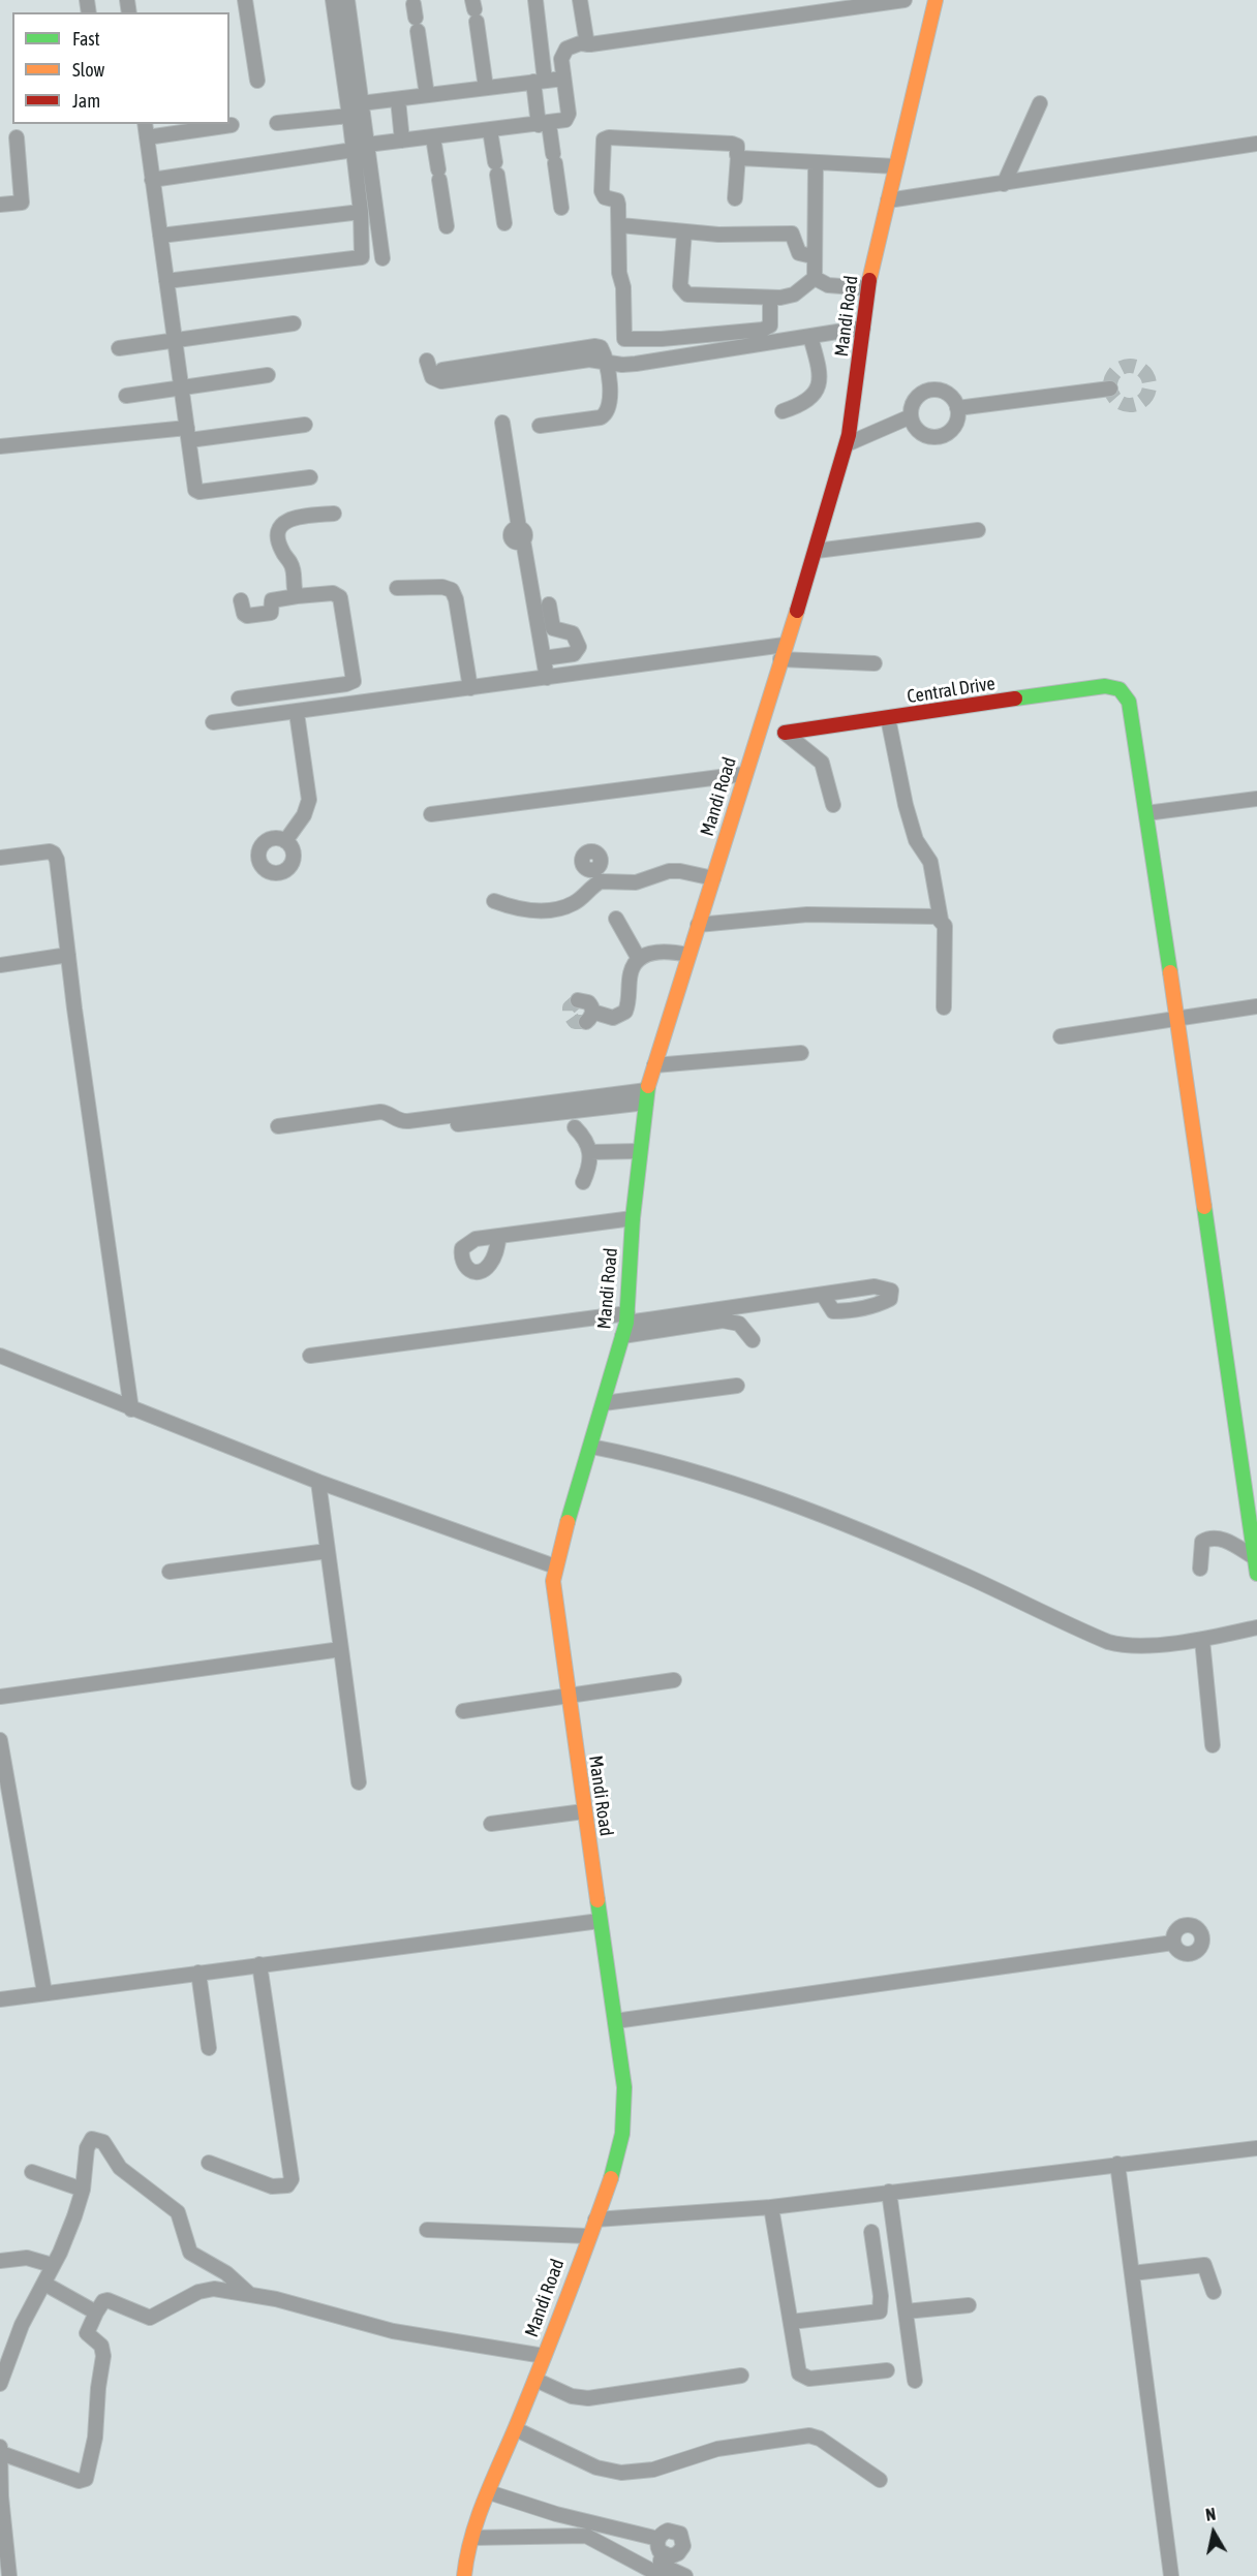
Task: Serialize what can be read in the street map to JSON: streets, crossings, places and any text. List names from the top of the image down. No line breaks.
{"streets":{"street":["Mandi Road","Central Drive"]},"legend":["Fast","Slow","Jam"],"north":"top"}
